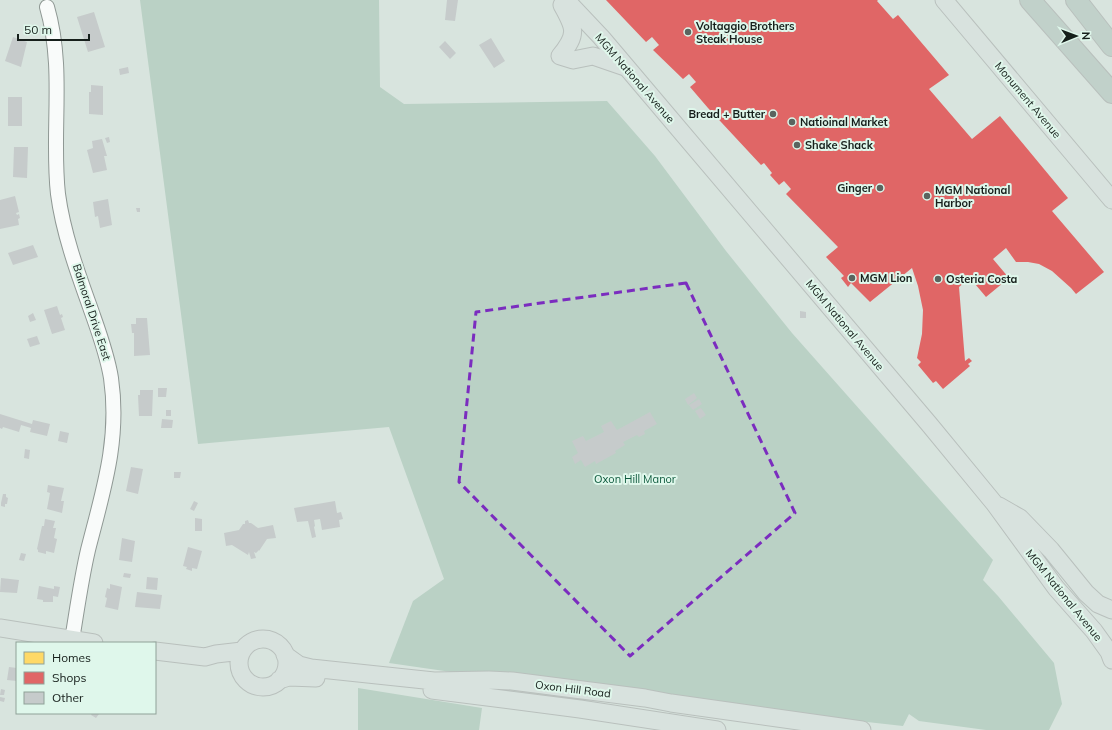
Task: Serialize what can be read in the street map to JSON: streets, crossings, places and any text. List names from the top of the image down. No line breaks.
{"streets":{"main road":["MGM National Avenue","Monument Avenue","Oxon Hill Road"],"street":["Balmoral Drive East"]},"parks":["Oxon Hill Manor"],"places":["Voltaggio Brothers Steak House","Bread + Butter","Natioinal Market","Shake Shack","Ginger","MGM National Harbor","MGM Lion","Osteria Costa"],"legend":["Homes","Shops","Other"],"scale_bar":"50 m","north":"right"}
